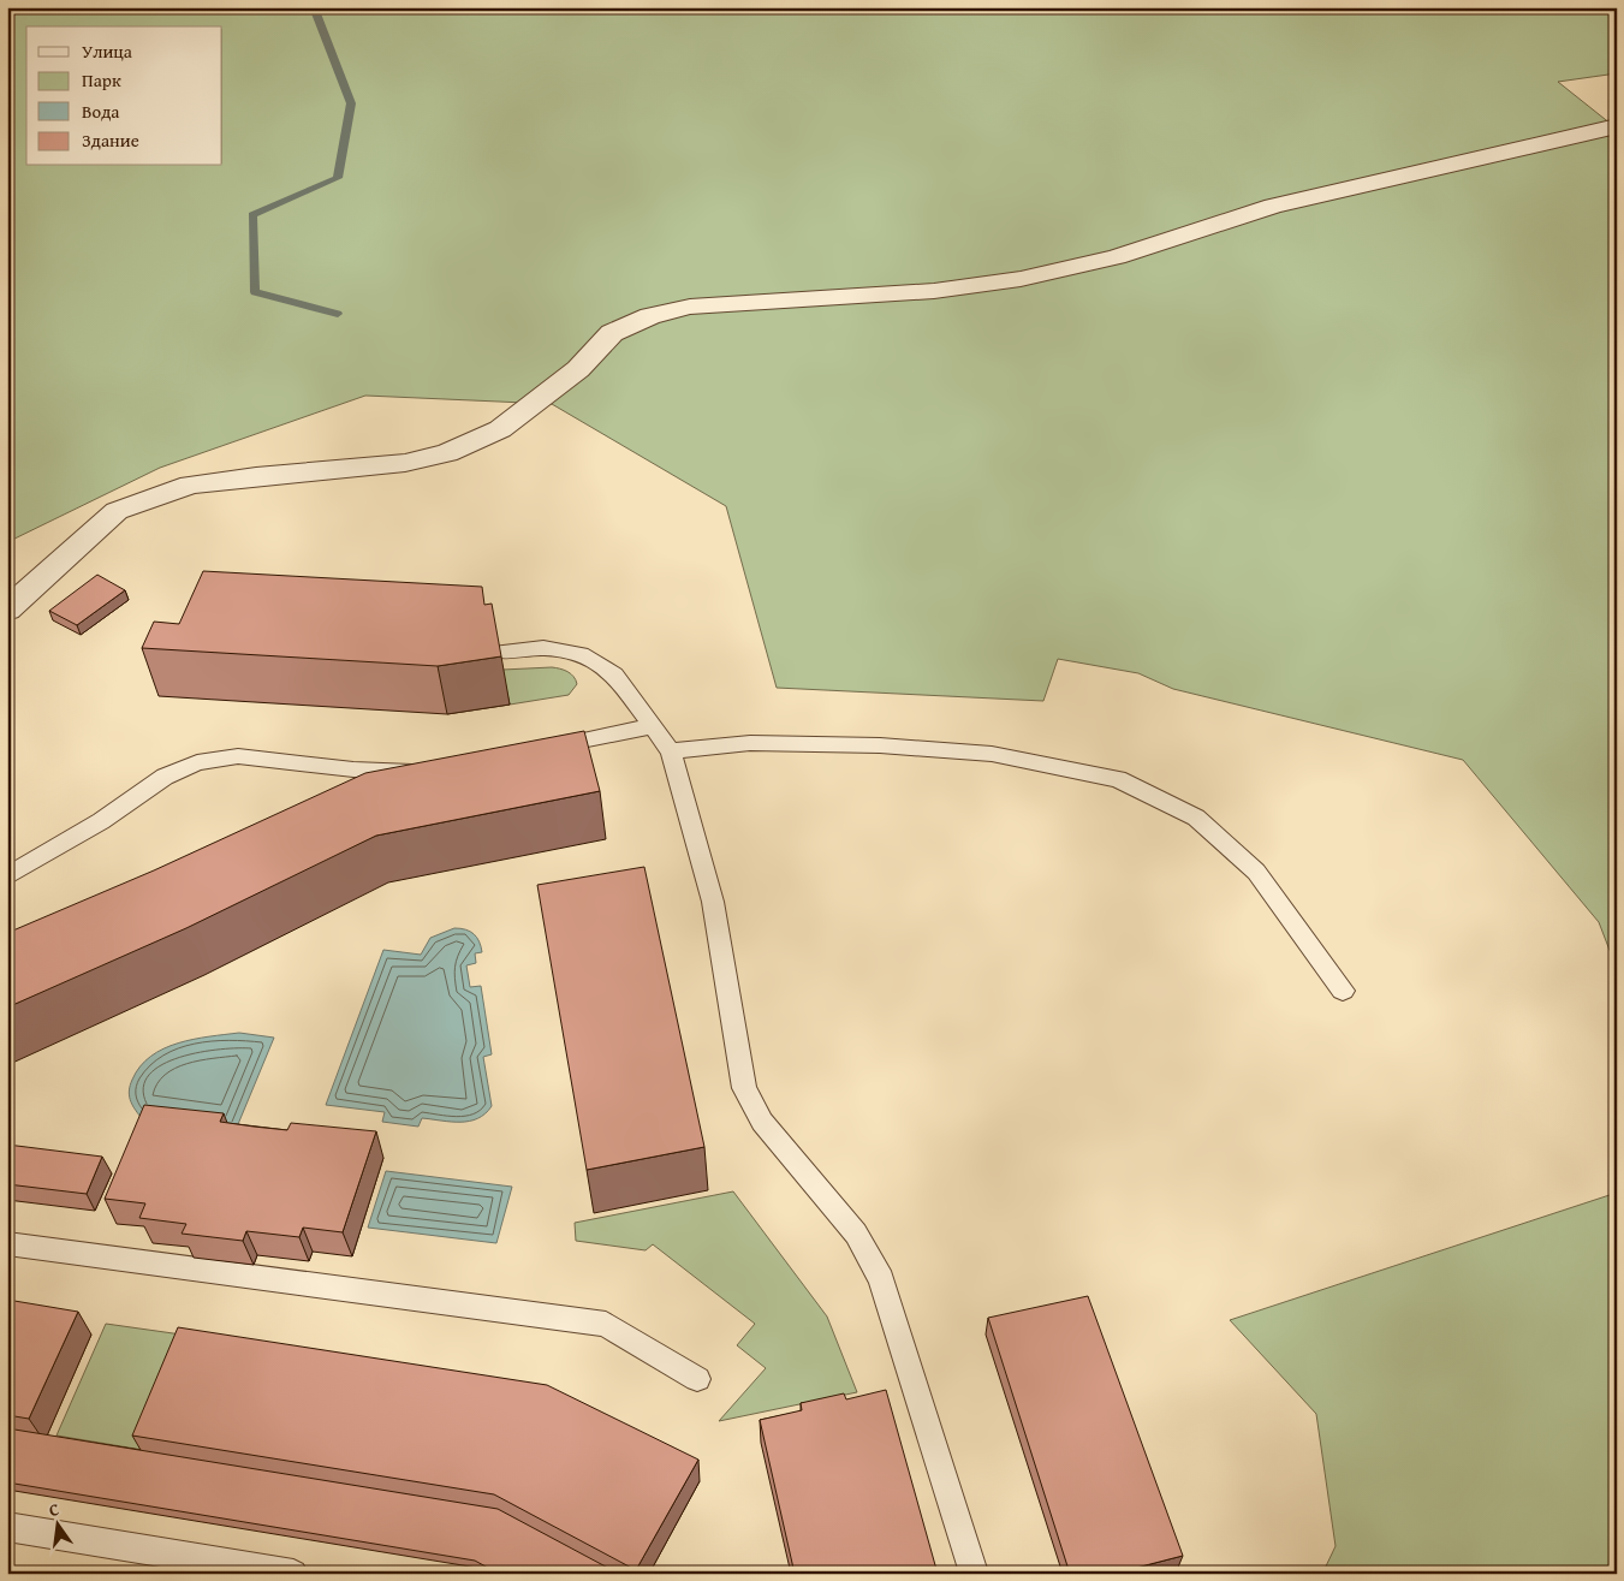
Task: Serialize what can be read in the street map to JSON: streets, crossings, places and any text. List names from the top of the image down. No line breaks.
{"legend":["Улица","Парк","Вода","Здание"],"north":"top"}
